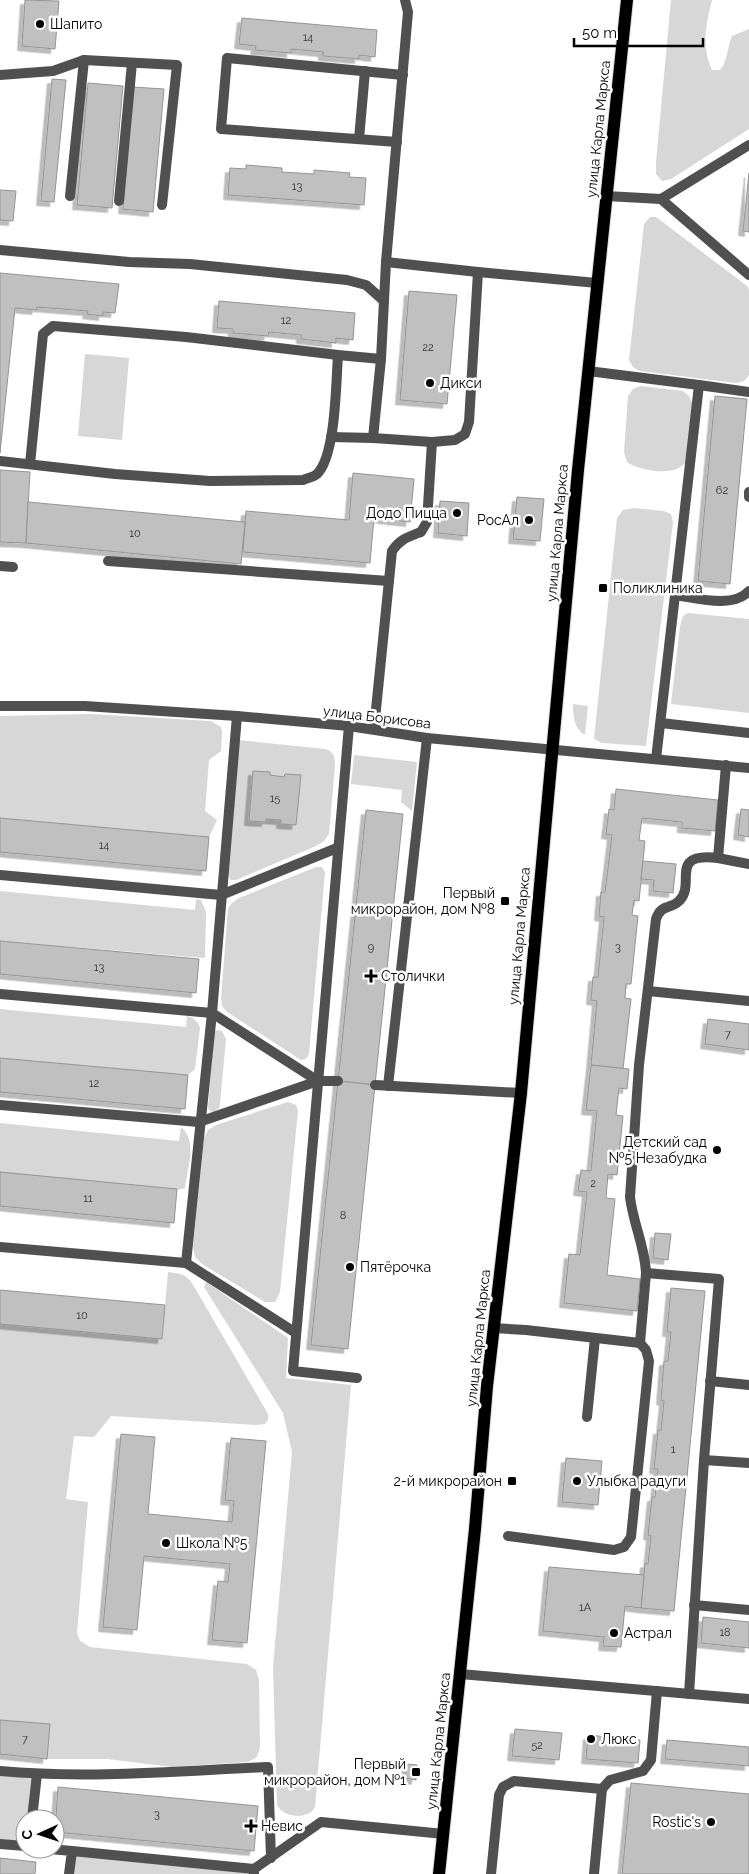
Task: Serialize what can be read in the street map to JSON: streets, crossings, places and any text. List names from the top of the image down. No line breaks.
{"streets":{"main road":["улица Карла Маркса"],"street":["улица Борисова"]},"crossings":[["улица Карла Маркса","улица Борисова"]],"places":{"other":["Шапито","Дикси","Додо Пицца","РосАл","Детский сад №5 Незабудка","Пятёрочка","Улыбка радуги","Школа №5","Астрал","Люкс","Rostic's"],"transit":["Поликлиника","Первый микрорайон, дом №8","2-й микрорайон","Первый микрорайон, дом №1"],"health":["Столички","Невис"]},"house_numbers":["14","13","12","22","62","10","15","14","9","3","13","7","12","2","11","8","10","1","1А","18","7","52","3"],"scale_bar":"50 m","north":"left"}
